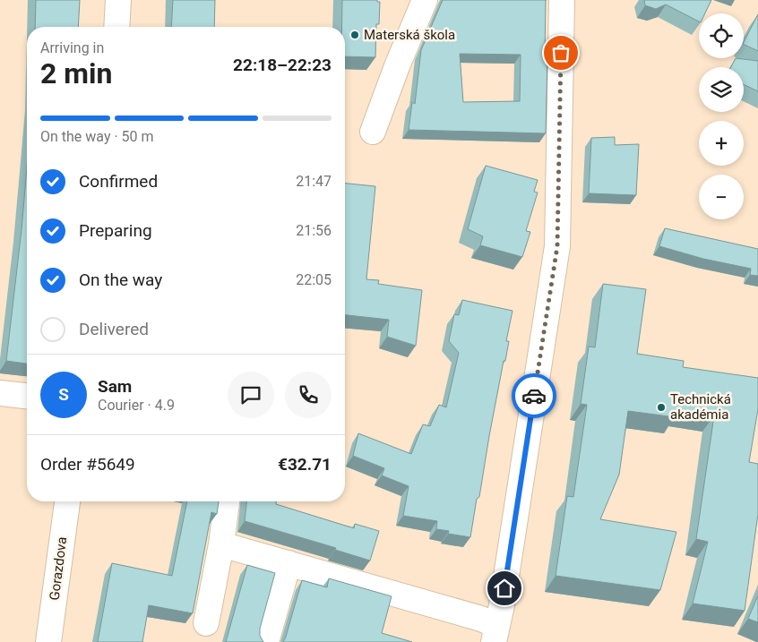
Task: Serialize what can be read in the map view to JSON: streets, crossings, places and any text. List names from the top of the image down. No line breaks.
{"streets":{"street":["Gorazdova"]},"places":["Materská škola","Technická akadémia"],"page":{"map_buttons":["+","−"],"heading":["2 min","Arriving in","22:18–22:23"],"panel":["Sam","Courier · 4.9","Order #5649","€32.71"],"bar":"On the way · 50 m","list":[["Confirmed","21:47"],["Preparing","21:56"],["On the way","22:05"],"Delivered"],"round":"S"}}
